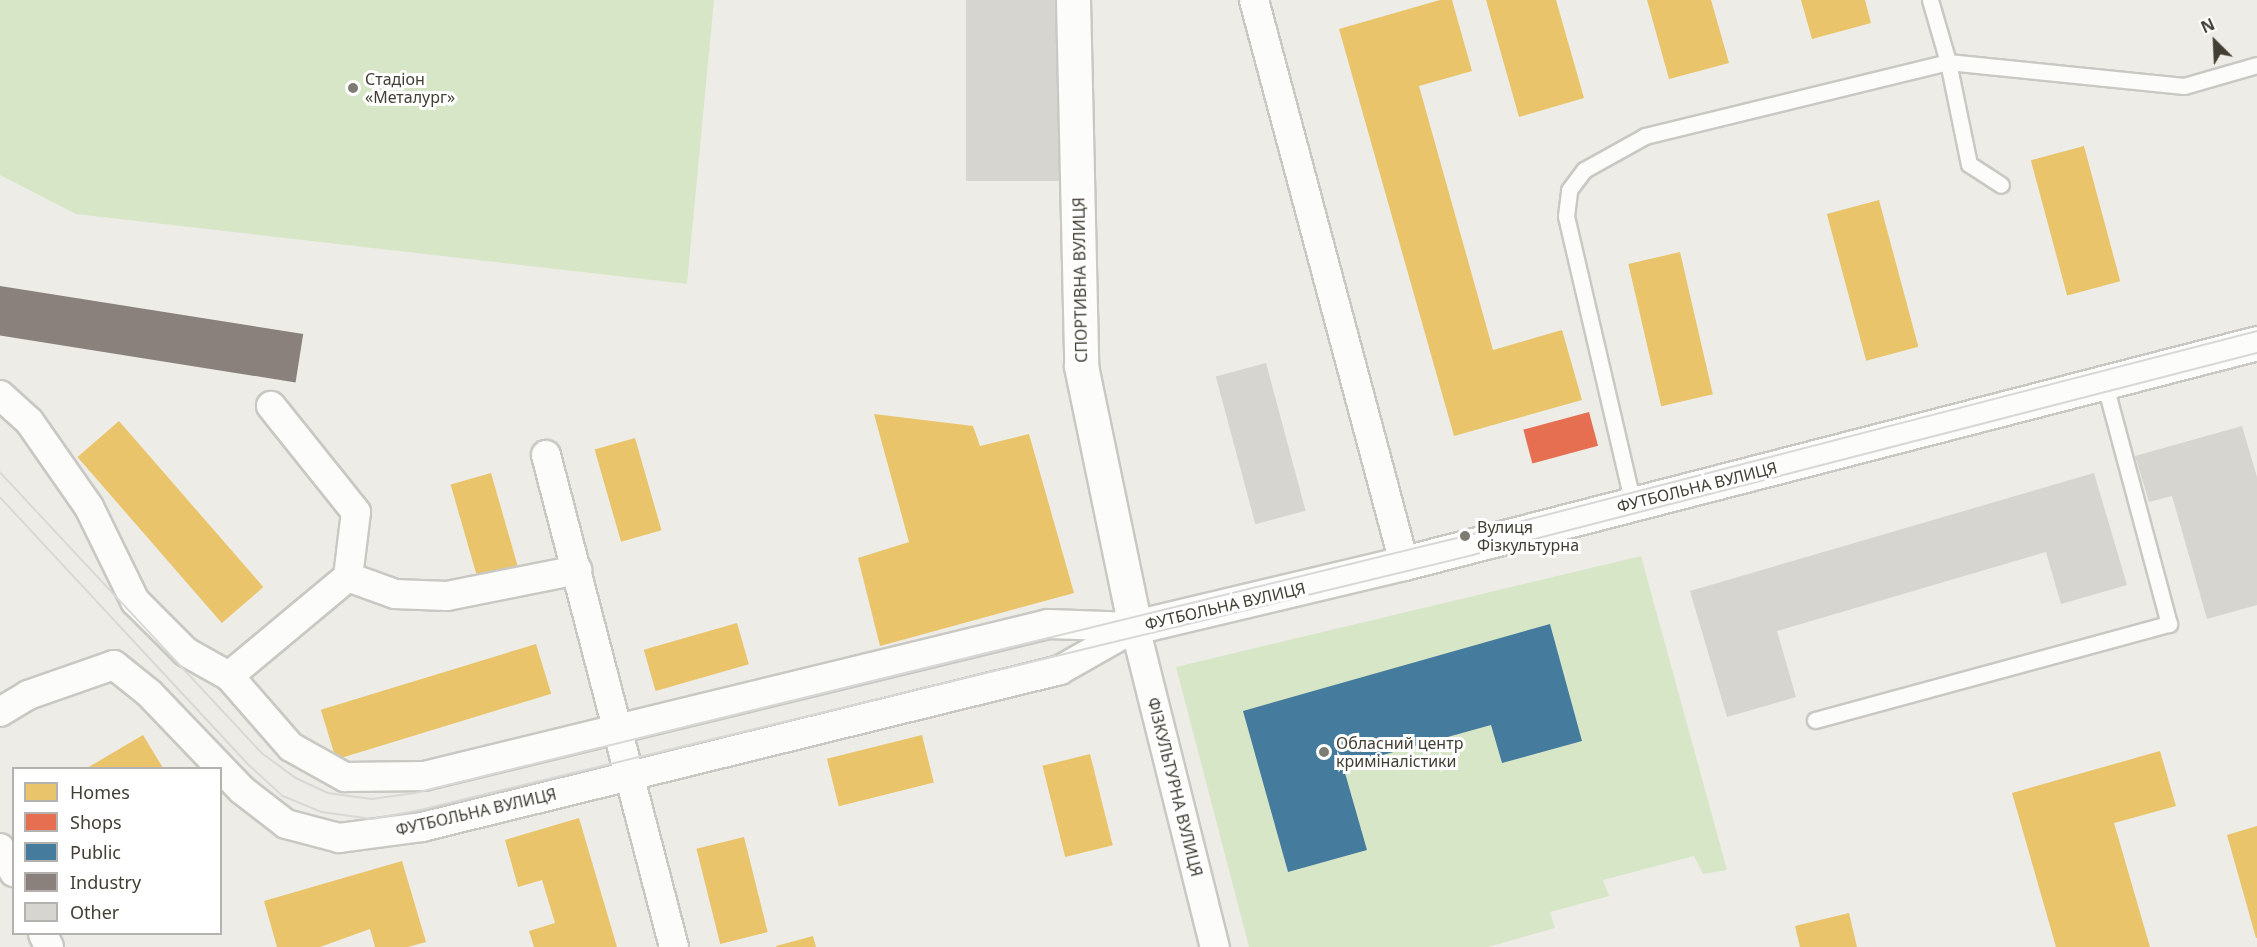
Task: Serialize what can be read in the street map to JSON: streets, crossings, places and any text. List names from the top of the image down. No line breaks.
{"streets":{"street":["СПОРТИВНА ВУЛИЦЯ","ФУТБОЛЬНА ВУЛИЦЯ","ФІЗКУЛЬТУРНА ВУЛИЦЯ"]},"crossings":[["СПОРТИВНА ВУЛИЦЯ","ФУТБОЛЬНА ВУЛИЦЯ"],["СПОРТИВНА ВУЛИЦЯ","ФІЗКУЛЬТУРНА ВУЛИЦЯ"],["ФУТБОЛЬНА ВУЛИЦЯ","ФІЗКУЛЬТУРНА ВУЛИЦЯ"]],"places":["Стадіон «Металург»","Вулиця Фізкультурна","Обласний центр криміналістики"],"legend":["Homes","Shops","Public","Industry","Other"],"north":"top left"}
